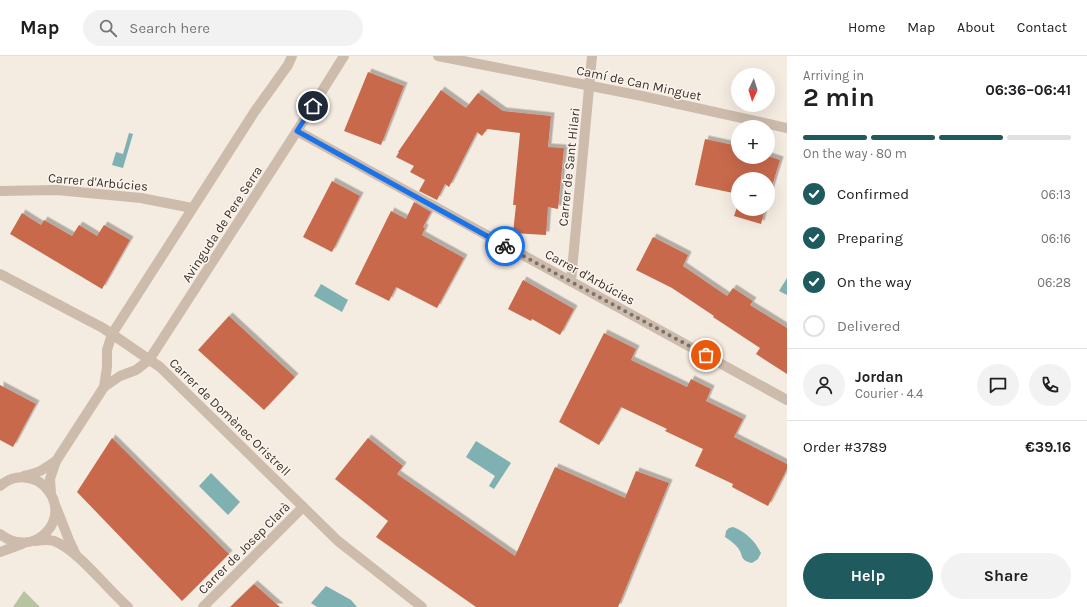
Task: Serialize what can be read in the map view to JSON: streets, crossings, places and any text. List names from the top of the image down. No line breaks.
{"streets":{"street":["Camí de Can Minguet","Carrer de Sant Hilari","Carrer d'Arbúcies","Avinguda de Pere Serra","Carrer de Domènec Oristrell","Carrer de Josep Clarà"]},"crossings":[["Camí de Can Minguet","Carrer de Sant Hilari"],["Carrer de Sant Hilari","Carrer d'Arbúcies"],["Carrer d'Arbúcies","Avinguda de Pere Serra"],["Avinguda de Pere Serra","Carrer de Domènec Oristrell"],["Carrer de Domènec Oristrell","Carrer de Josep Clarà"]],"north":"bottom","page":{"header":"Map","search":"Search here","nav":["Home","Map","About","Contact"],"heading":["2 min","Arriving in","06:36–06:41"],"panel":["Jordan","Courier · 4.4","Order #3789","€39.16"],"map_buttons":["+","−"],"bar":"On the way · 80 m","list":[["Confirmed","06:13"],["Preparing","06:16"],["On the way","06:28"],"Delivered"],"buttons":["Help","Share"]}}
